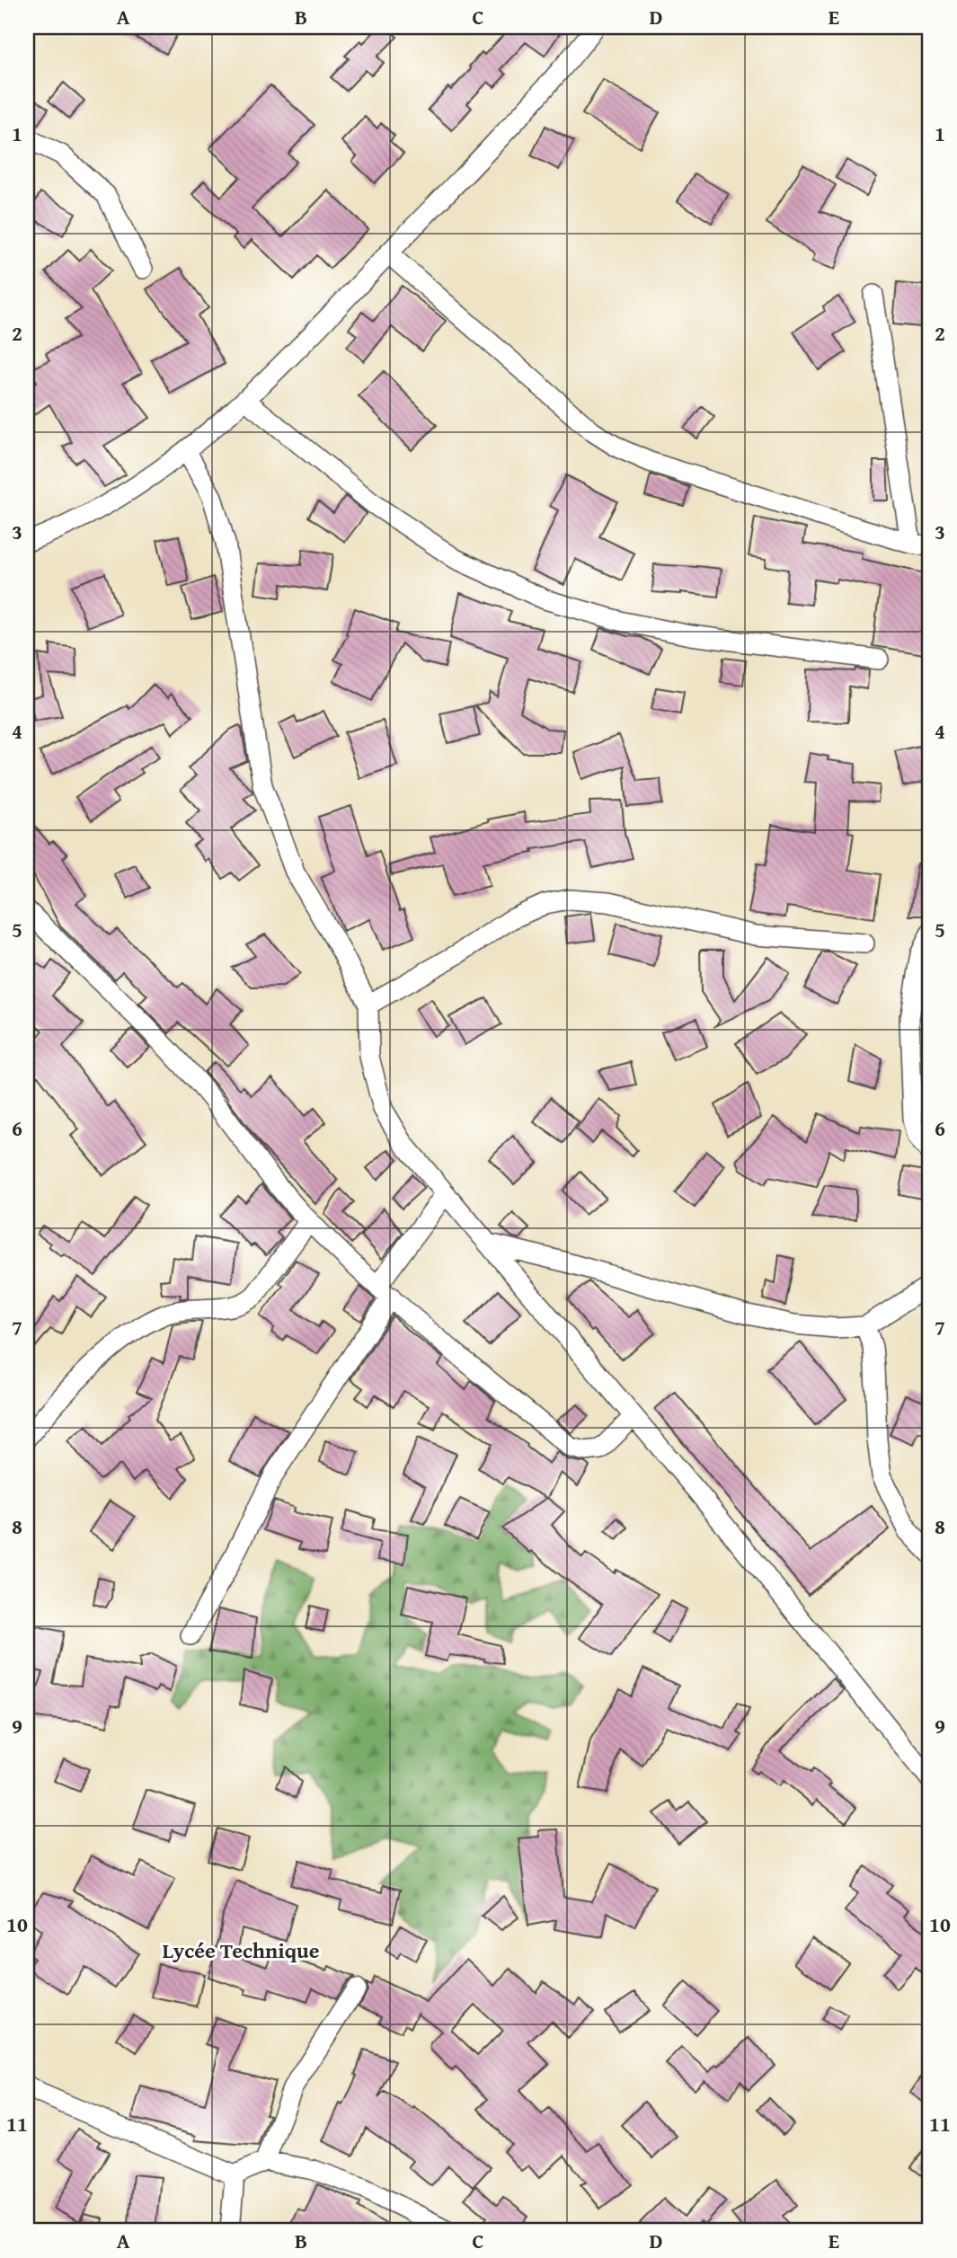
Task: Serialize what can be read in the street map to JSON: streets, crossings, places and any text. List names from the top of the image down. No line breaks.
{"districts":["Lycée Technique"],"grid":{"columns":["A","B","C","D","E"],"rows":["1","2","3","4","5","6","7","8","9","10","11"]}}
